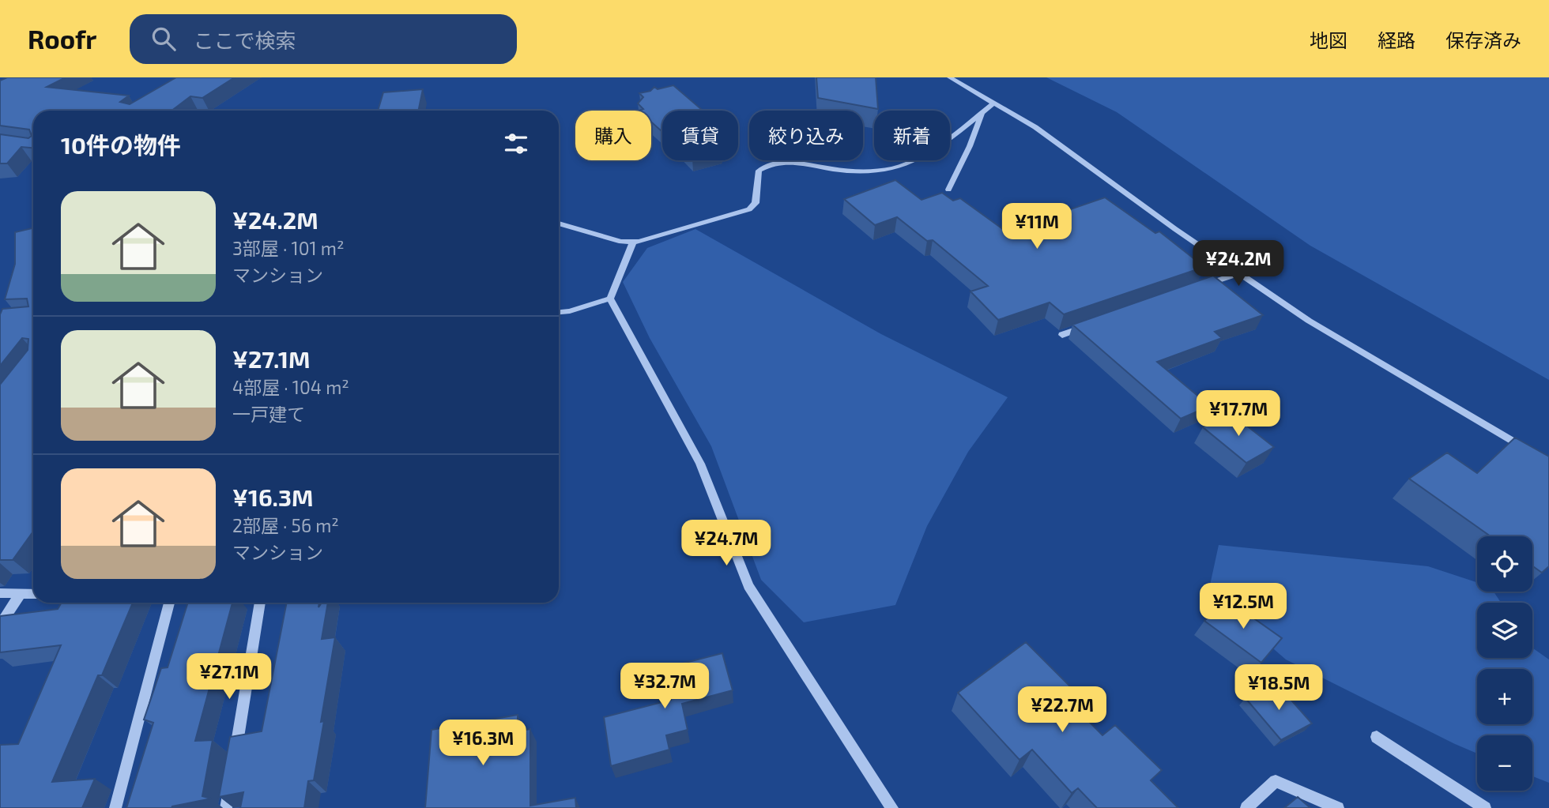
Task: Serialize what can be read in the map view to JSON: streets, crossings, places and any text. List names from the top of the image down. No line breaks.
{"page":{"header":"Roofr","search":"ここで検索","nav":["地図","経路","保存済み"],"chip":["購入","賃貸","絞り込み","新着"],"heading":"10件の物件","list":[{"name":"¥24.2M","note":"3部屋 · 101 m² · マンション"},{"name":"¥27.1M","note":"4部屋 · 104 m² · 一戸建て"},{"name":"¥16.3M","note":"2部屋 · 56 m² · マンション"}],"price":["¥11M","¥24.2M","¥17.7M","¥24.7M","¥12.5M","¥27.1M","¥32.7M","¥18.5M","¥22.7M","¥16.3M"],"map_buttons":["+","−"]}}
